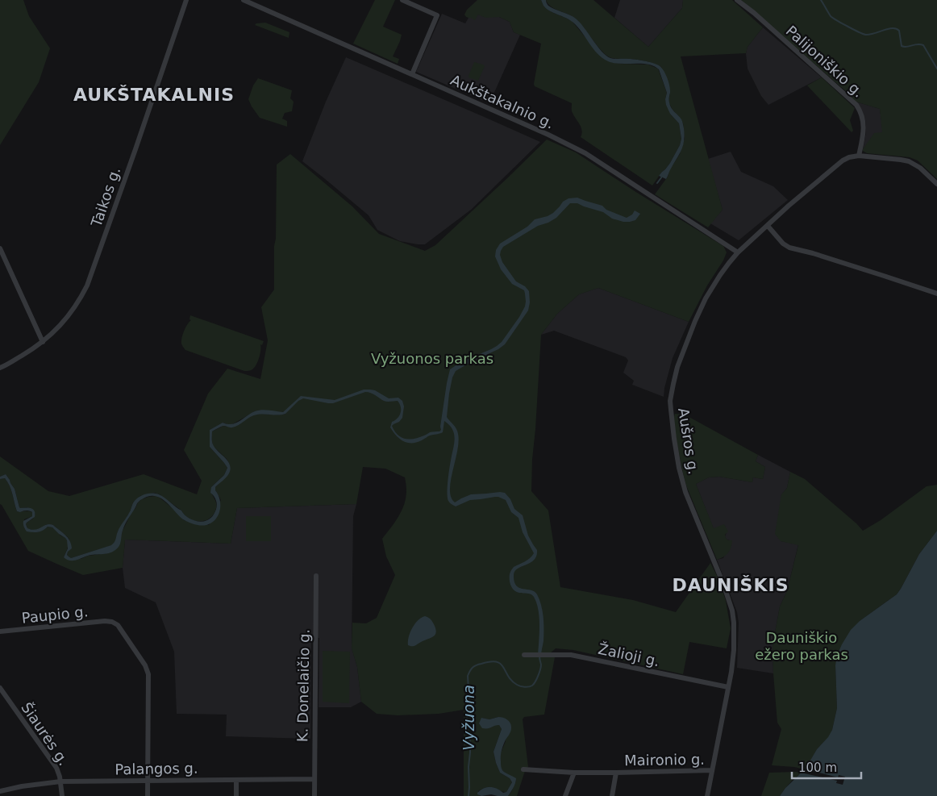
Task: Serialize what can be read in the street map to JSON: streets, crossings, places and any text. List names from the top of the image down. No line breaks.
{"streets":{"street":["Palijoniškio g.","Aukštakalnio g.","Taikos g.","Aušros g.","Paupio g.","Žalioji g.","K. Donelaičio g.","Šiaurės g.","Maironio g.","Palangos g."]},"crossings":[["Palijoniškio g.","Aušros g."],["Aukštakalnio g.","Aušros g."],["Aušros g.","Žalioji g."],["Aušros g.","Maironio g."],["Paupio g.","Palangos g."],["K. Donelaičio g.","Palangos g."],["Šiaurės g.","Palangos g."]],"districts":["AUKŠTAKALNIS","DAUNIŠKIS"],"water":["Vyžuona"],"parks":["Vyžuonos parkas","Dauniškio ežero parkas"],"scale_bar":"100 m"}
